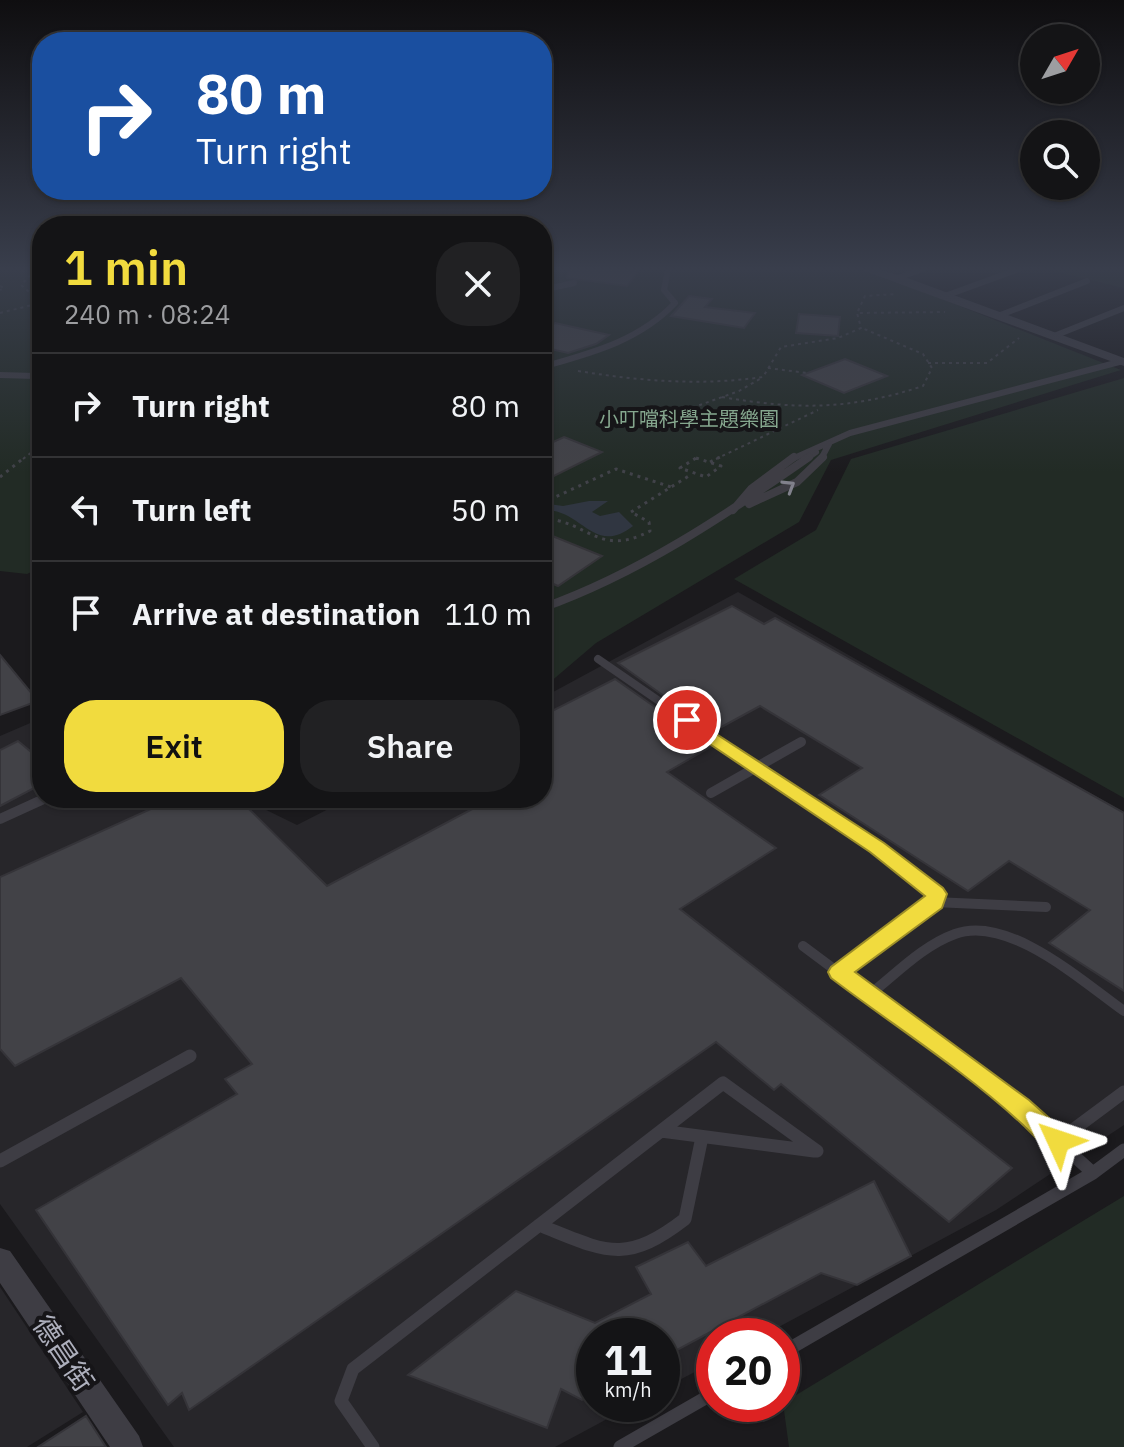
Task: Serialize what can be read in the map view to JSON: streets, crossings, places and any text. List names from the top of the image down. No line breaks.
{"streets":{"street":["德昌街"]},"parks":["小叮噹科學主題樂園"],"north":"top right","page":{"turn":["80 m","Turn right"],"heading":["1 min","240 m · 08:24"],"list":[{"name":"Turn right","value":"80 m"},{"name":"Turn left","value":"50 m"},{"name":"Arrive at destination","value":"110 m"}],"buttons":["Exit","Share"],"speed":"11 km/h","limit":"20"}}
